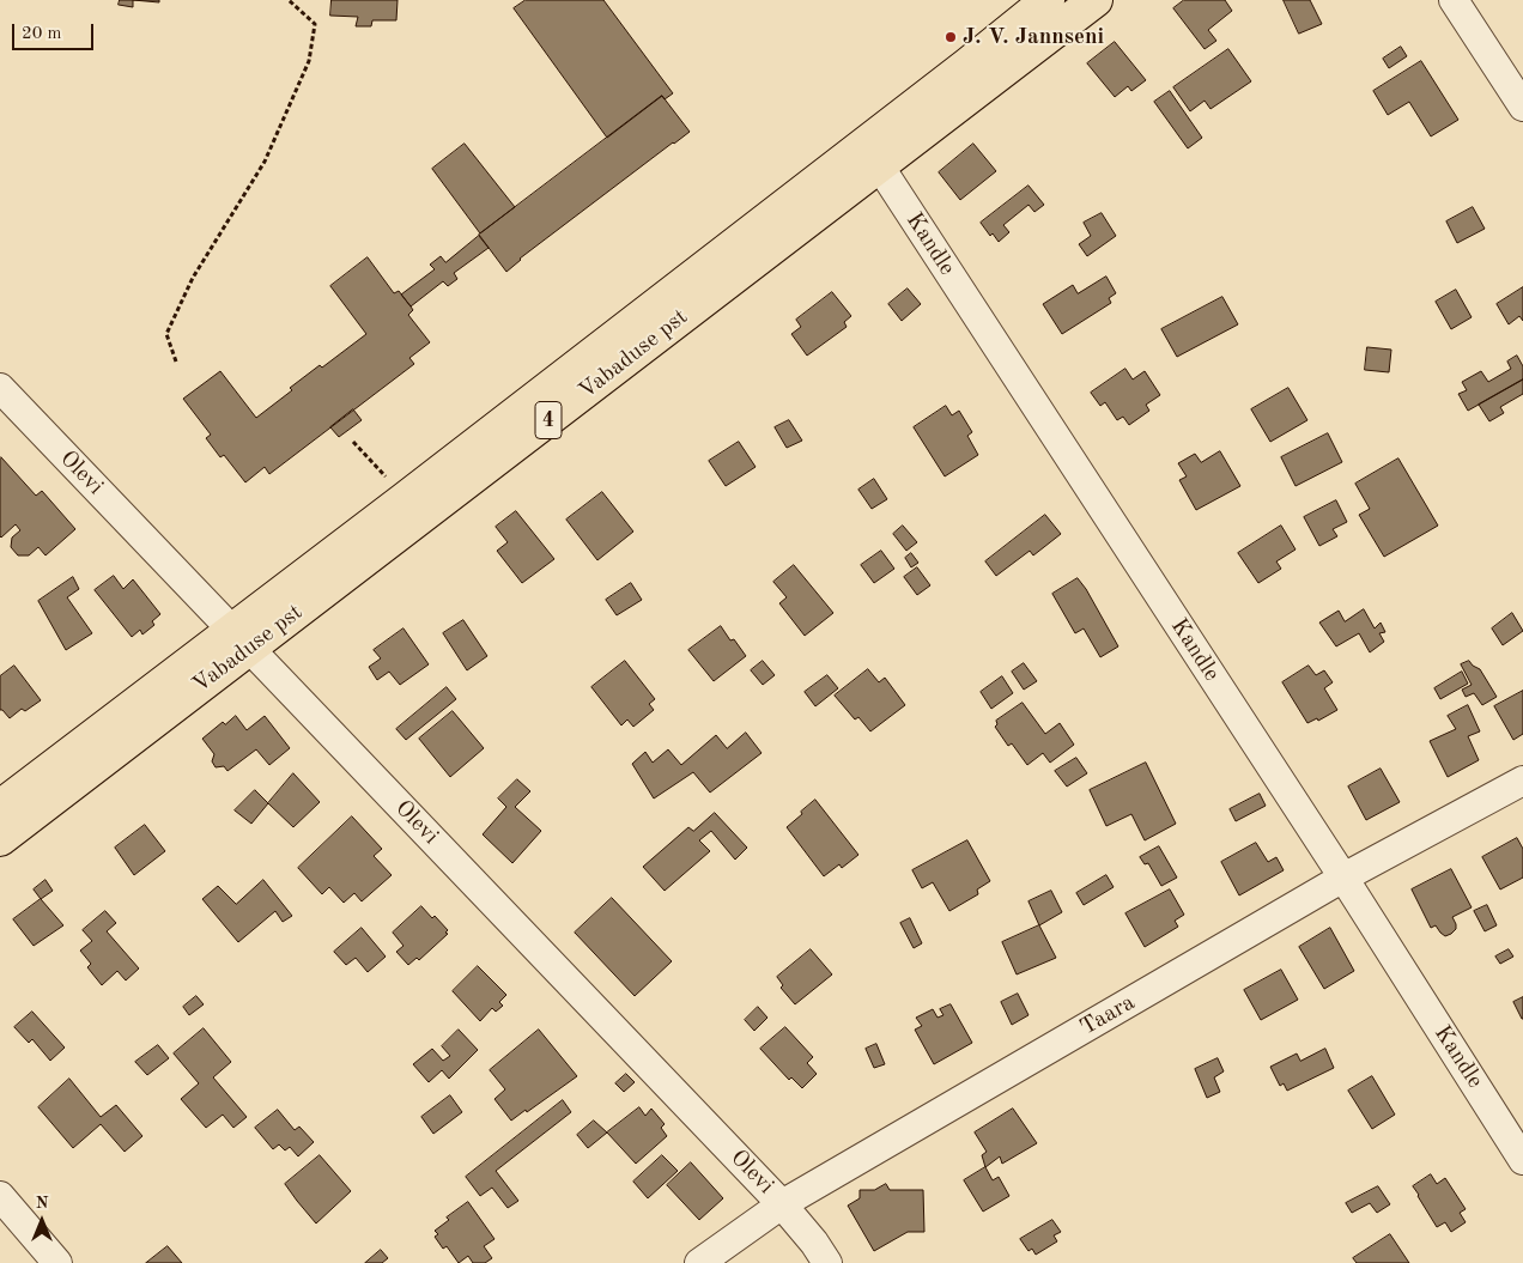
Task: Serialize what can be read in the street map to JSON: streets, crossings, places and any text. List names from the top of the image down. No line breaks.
{"streets":{"highway":["Vabaduse pst","4"],"street":["Kandle","Olevi","Taara"]},"crossings":[["Kandle","Vabaduse pst"],["Kandle","Taara"],["Vabaduse pst","Olevi"],["Olevi","Taara"]],"places":["J. V. Jannseni"],"scale_bar":"20 m","north":"top"}
